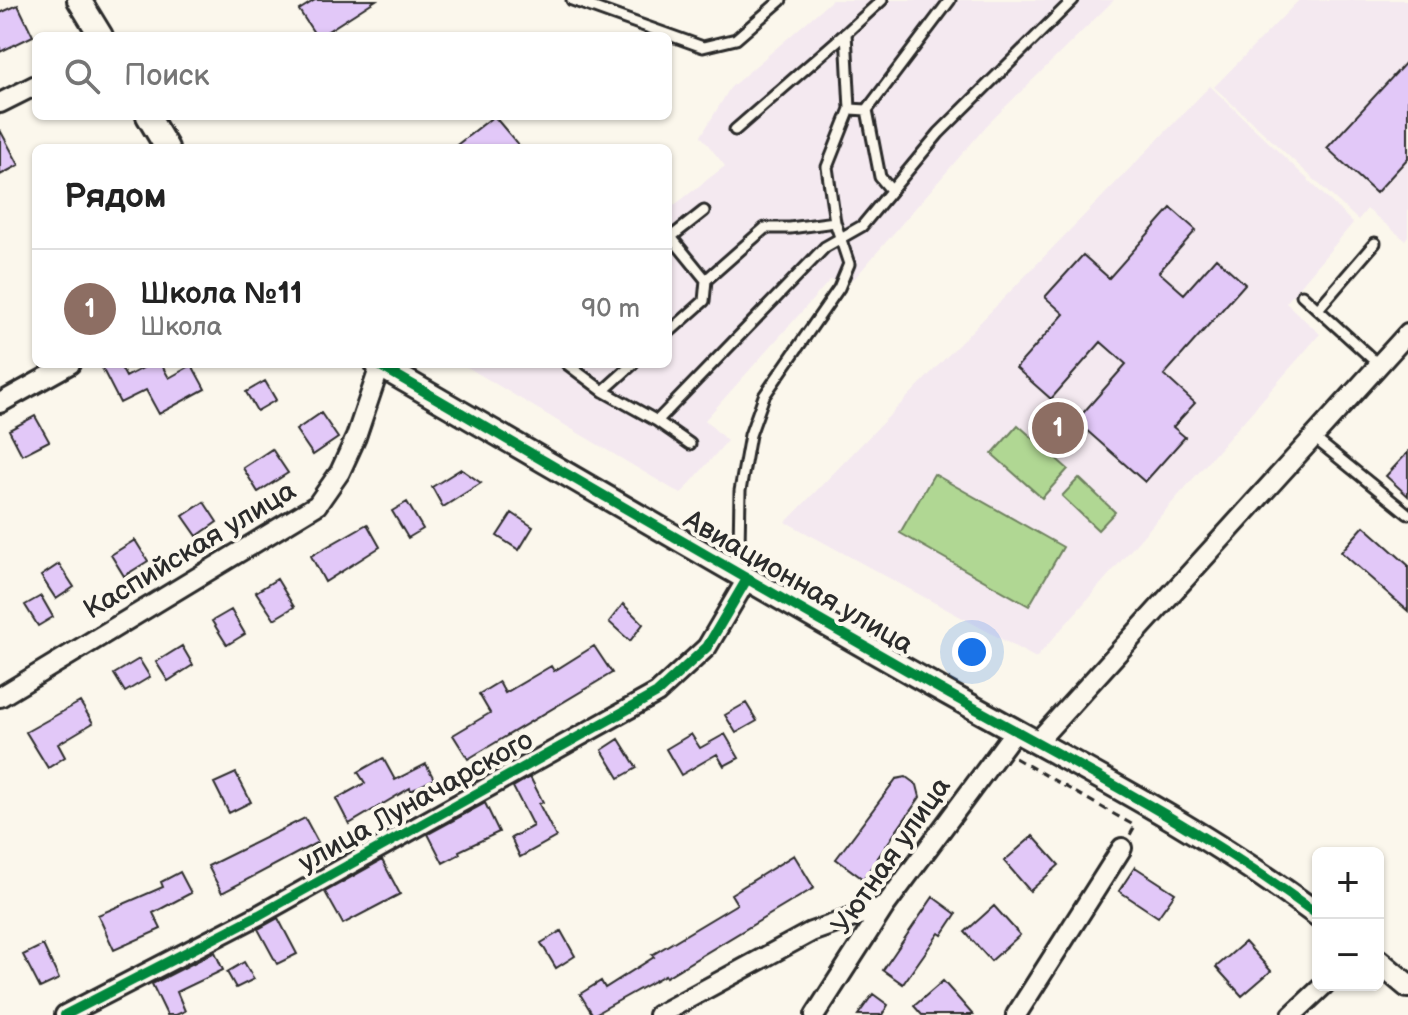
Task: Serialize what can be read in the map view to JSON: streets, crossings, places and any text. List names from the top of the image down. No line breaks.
{"streets":{"street":["Каспийская улица","Авиационная улица","улица Луначарского","Уютная улица"]},"crossings":[["Авиационная улица","улица Луначарского"],["Авиационная улица","Уютная улица"]],"page":{"search":"Поиск","heading":"Рядом","list":[{"mark":"1","name":"Школа №11","note":"Школа","value":"90 m"}],"pins":"1","map_buttons":["+","−"]}}
